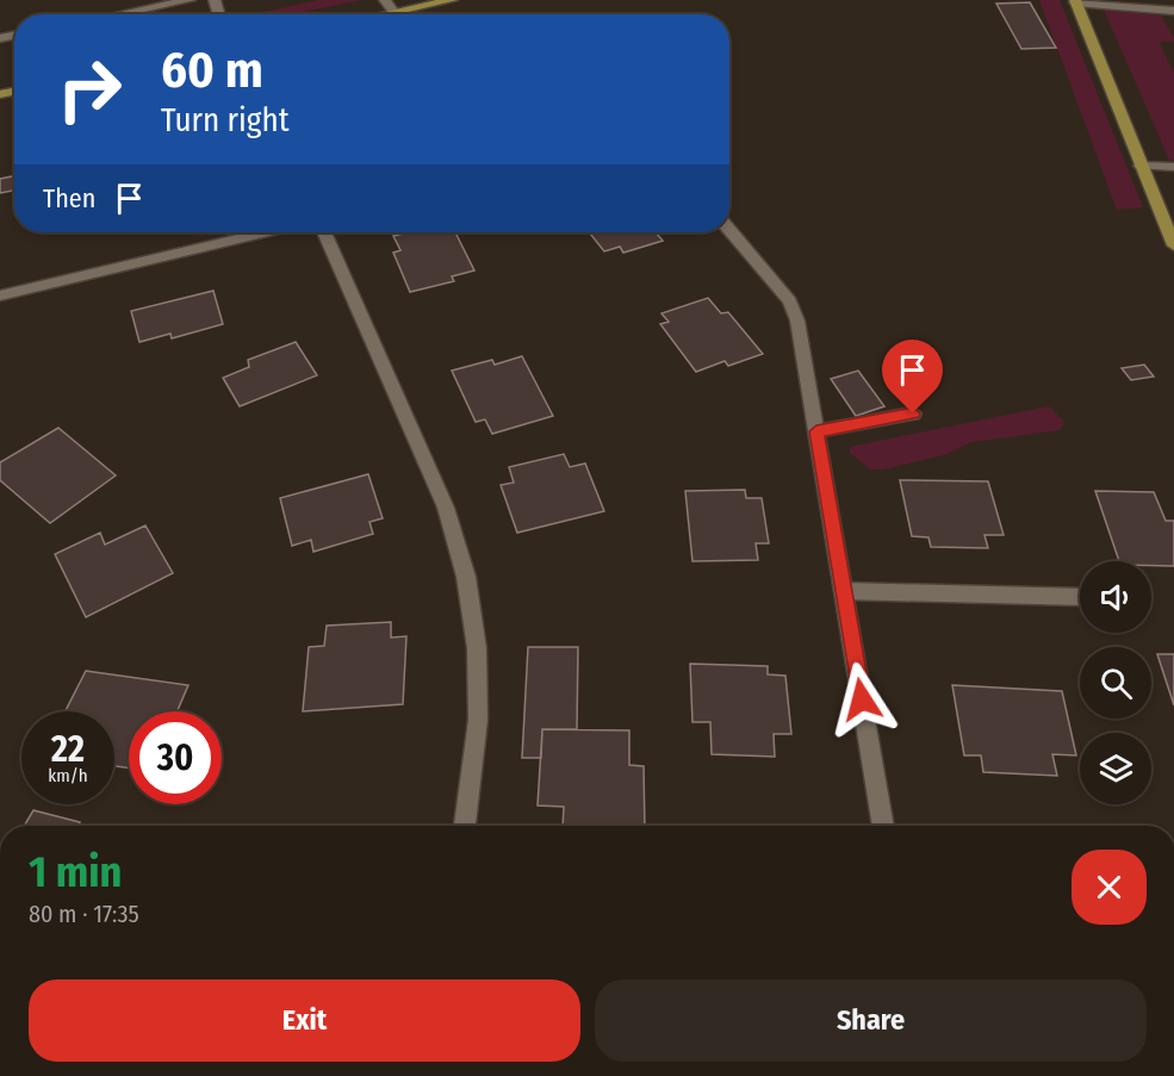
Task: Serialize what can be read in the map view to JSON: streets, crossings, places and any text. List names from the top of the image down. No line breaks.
{"page":{"turn":["60 m","Turn right"],"then":"Then","speed":"22 km/h","limit":"30","heading":["1 min","80 m · 17:35"],"buttons":["Exit","Share"]}}
